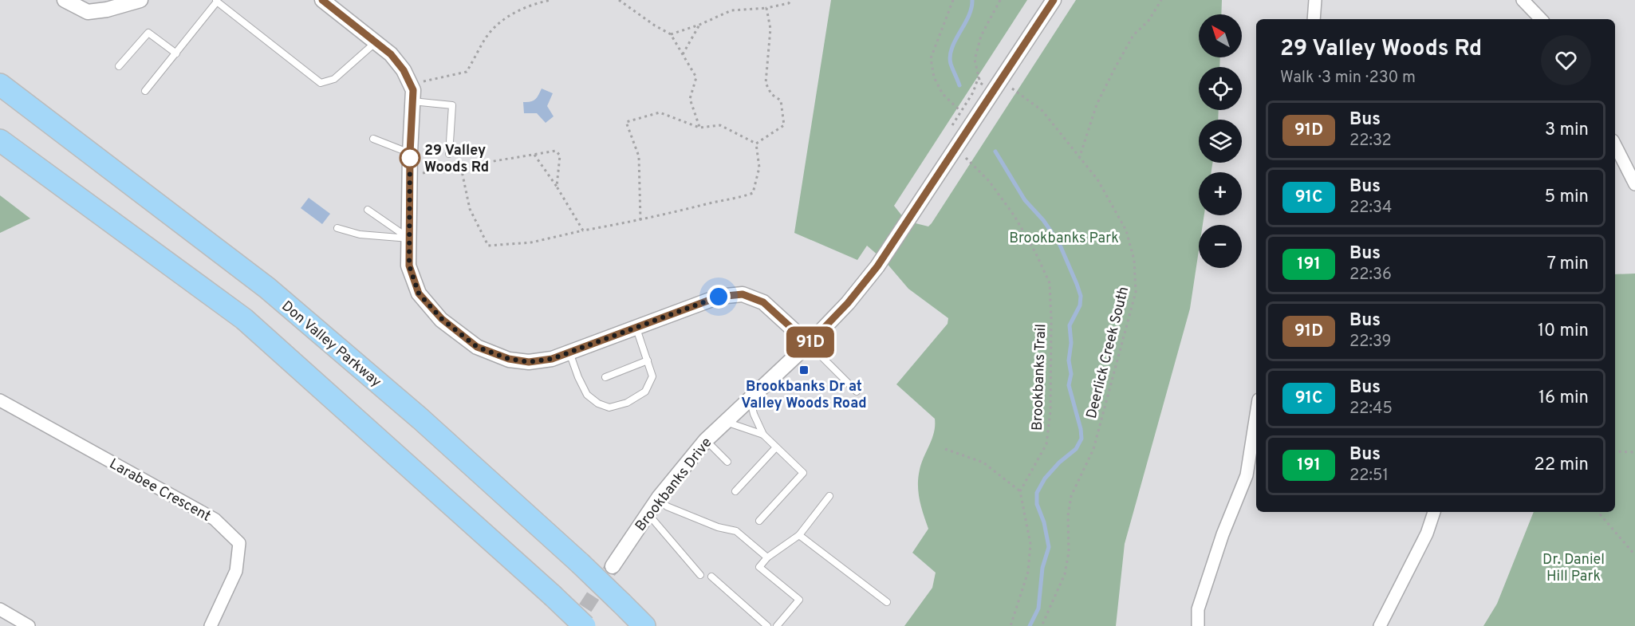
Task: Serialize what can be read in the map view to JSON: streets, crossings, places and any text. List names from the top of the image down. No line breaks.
{"streets":{"highway":["Don Valley Parkway"],"street":["Brookbanks Drive","Larabee Crescent"],"path":["Deerlick Creek South","Brookbanks Trail"]},"crossings":[["Brookbanks Trail","Brookbanks Drive"]],"parks":["Brookbanks Park","Dr. Daniel Hill Park"],"places":{"other":["29 Valley Woods Rd"],"transit":["Brookbanks Dr at Valley Woods Road"]},"lines":["bus line 91D"],"north":"top left","page":{"on_map":"91D","map_buttons":["+","−"],"heading":["29 Valley Woods Rd","Walk · 3 min · 230 m"],"list":[{"mark":"91D","name":"Bus","note":"22:32","value":"3 min"},{"mark":"91C","name":"Bus","note":"22:34","value":"5 min"},{"mark":"191","name":"Bus","note":"22:36","value":"7 min"},{"mark":"91D","name":"Bus","note":"22:39","value":"10 min"},{"mark":"91C","name":"Bus","note":"22:45","value":"16 min"},{"mark":"191","name":"Bus","note":"22:51","value":"22 min"}]}}
